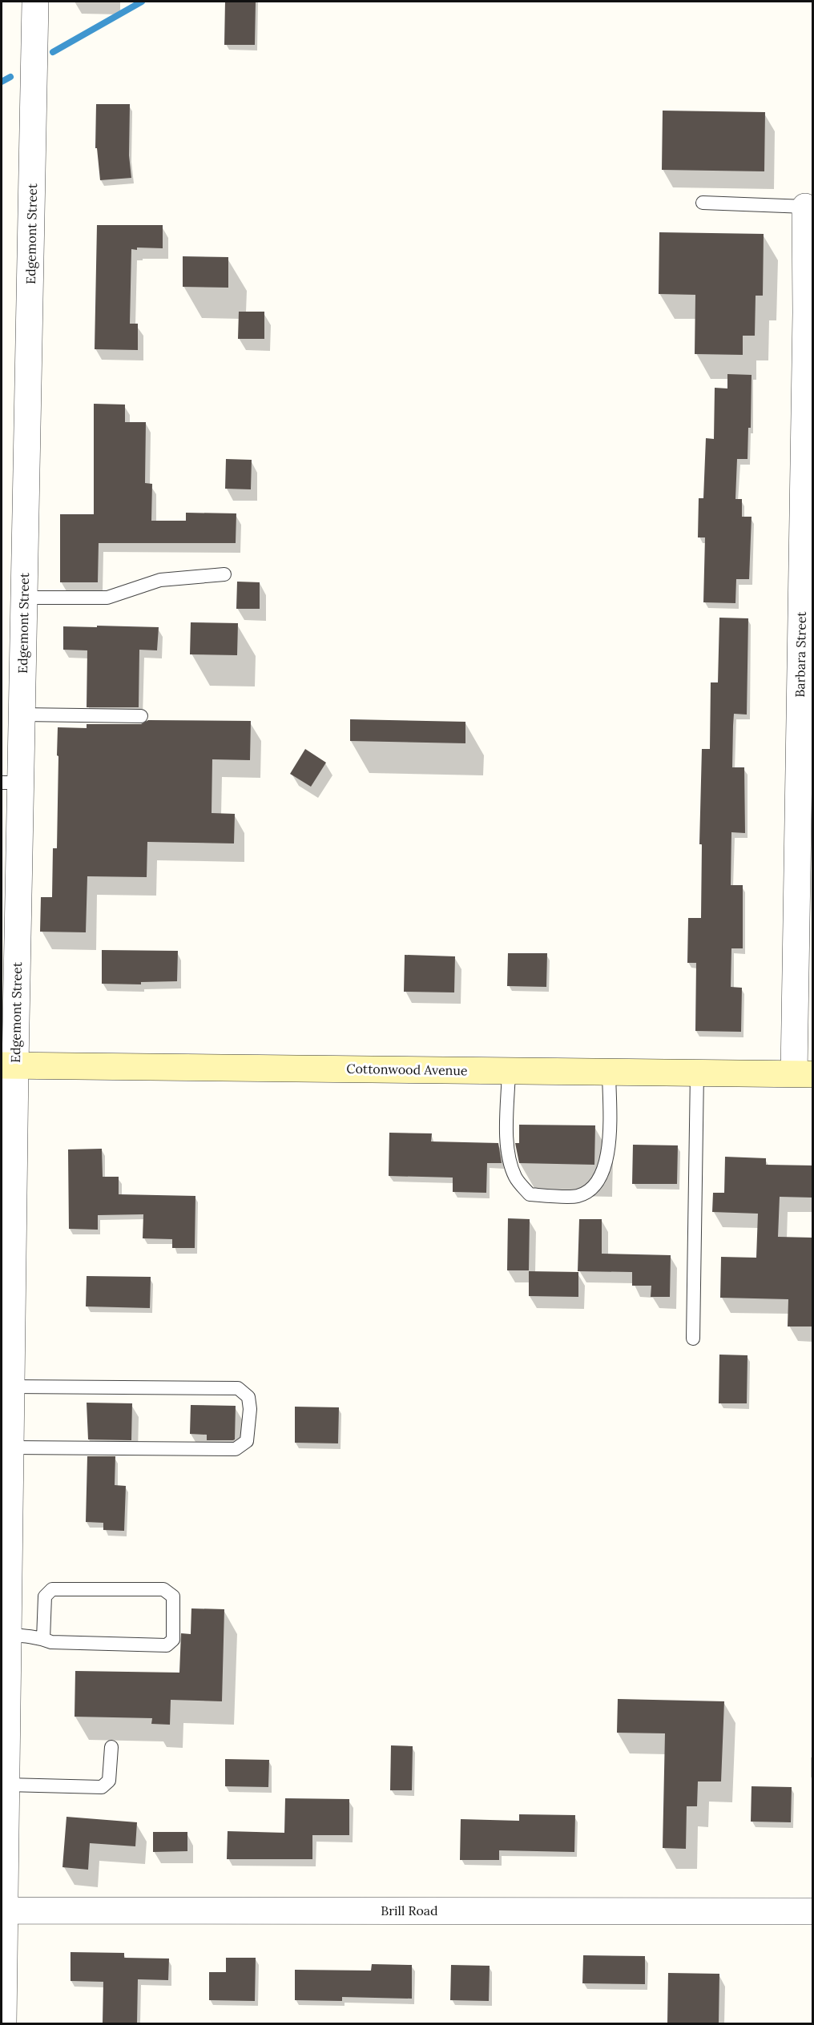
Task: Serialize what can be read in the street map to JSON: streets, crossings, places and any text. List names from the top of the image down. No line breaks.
{"streets":{"street":["Edgemont Street","Barbara Street","Cottonwood Avenue","Brill Road"]},"crossings":[["Edgemont Street","Cottonwood Avenue"],["Edgemont Street","Brill Road"],["Barbara Street","Cottonwood Avenue"]]}
